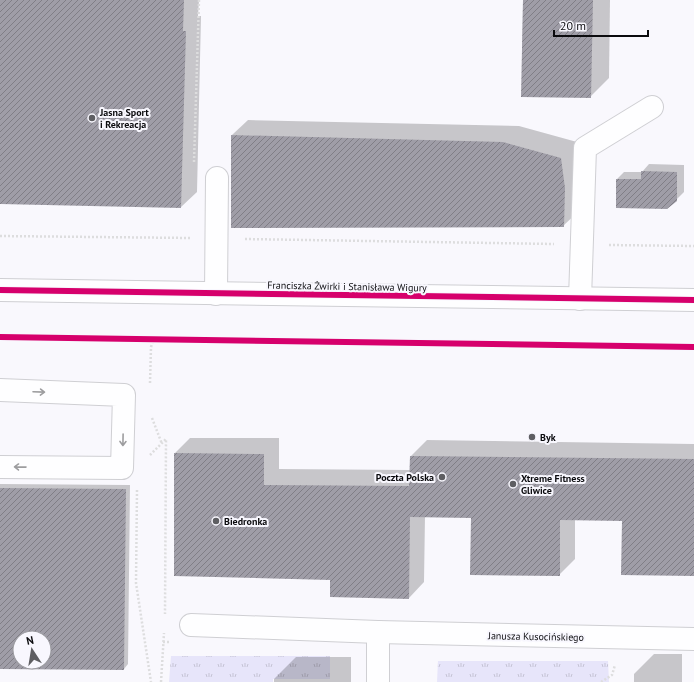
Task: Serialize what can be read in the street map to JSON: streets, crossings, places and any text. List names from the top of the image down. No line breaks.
{"streets":{"street":["Franciszka Żwirki i Stanisława Wigury","Janusza Kusocińskiego"]},"places":["Jasna Sport i Rekreacja","Byk","Poczta Polska","Xtreme Fitness Gliwice","Biedronka"],"scale_bar":"20 m","north":"top"}
